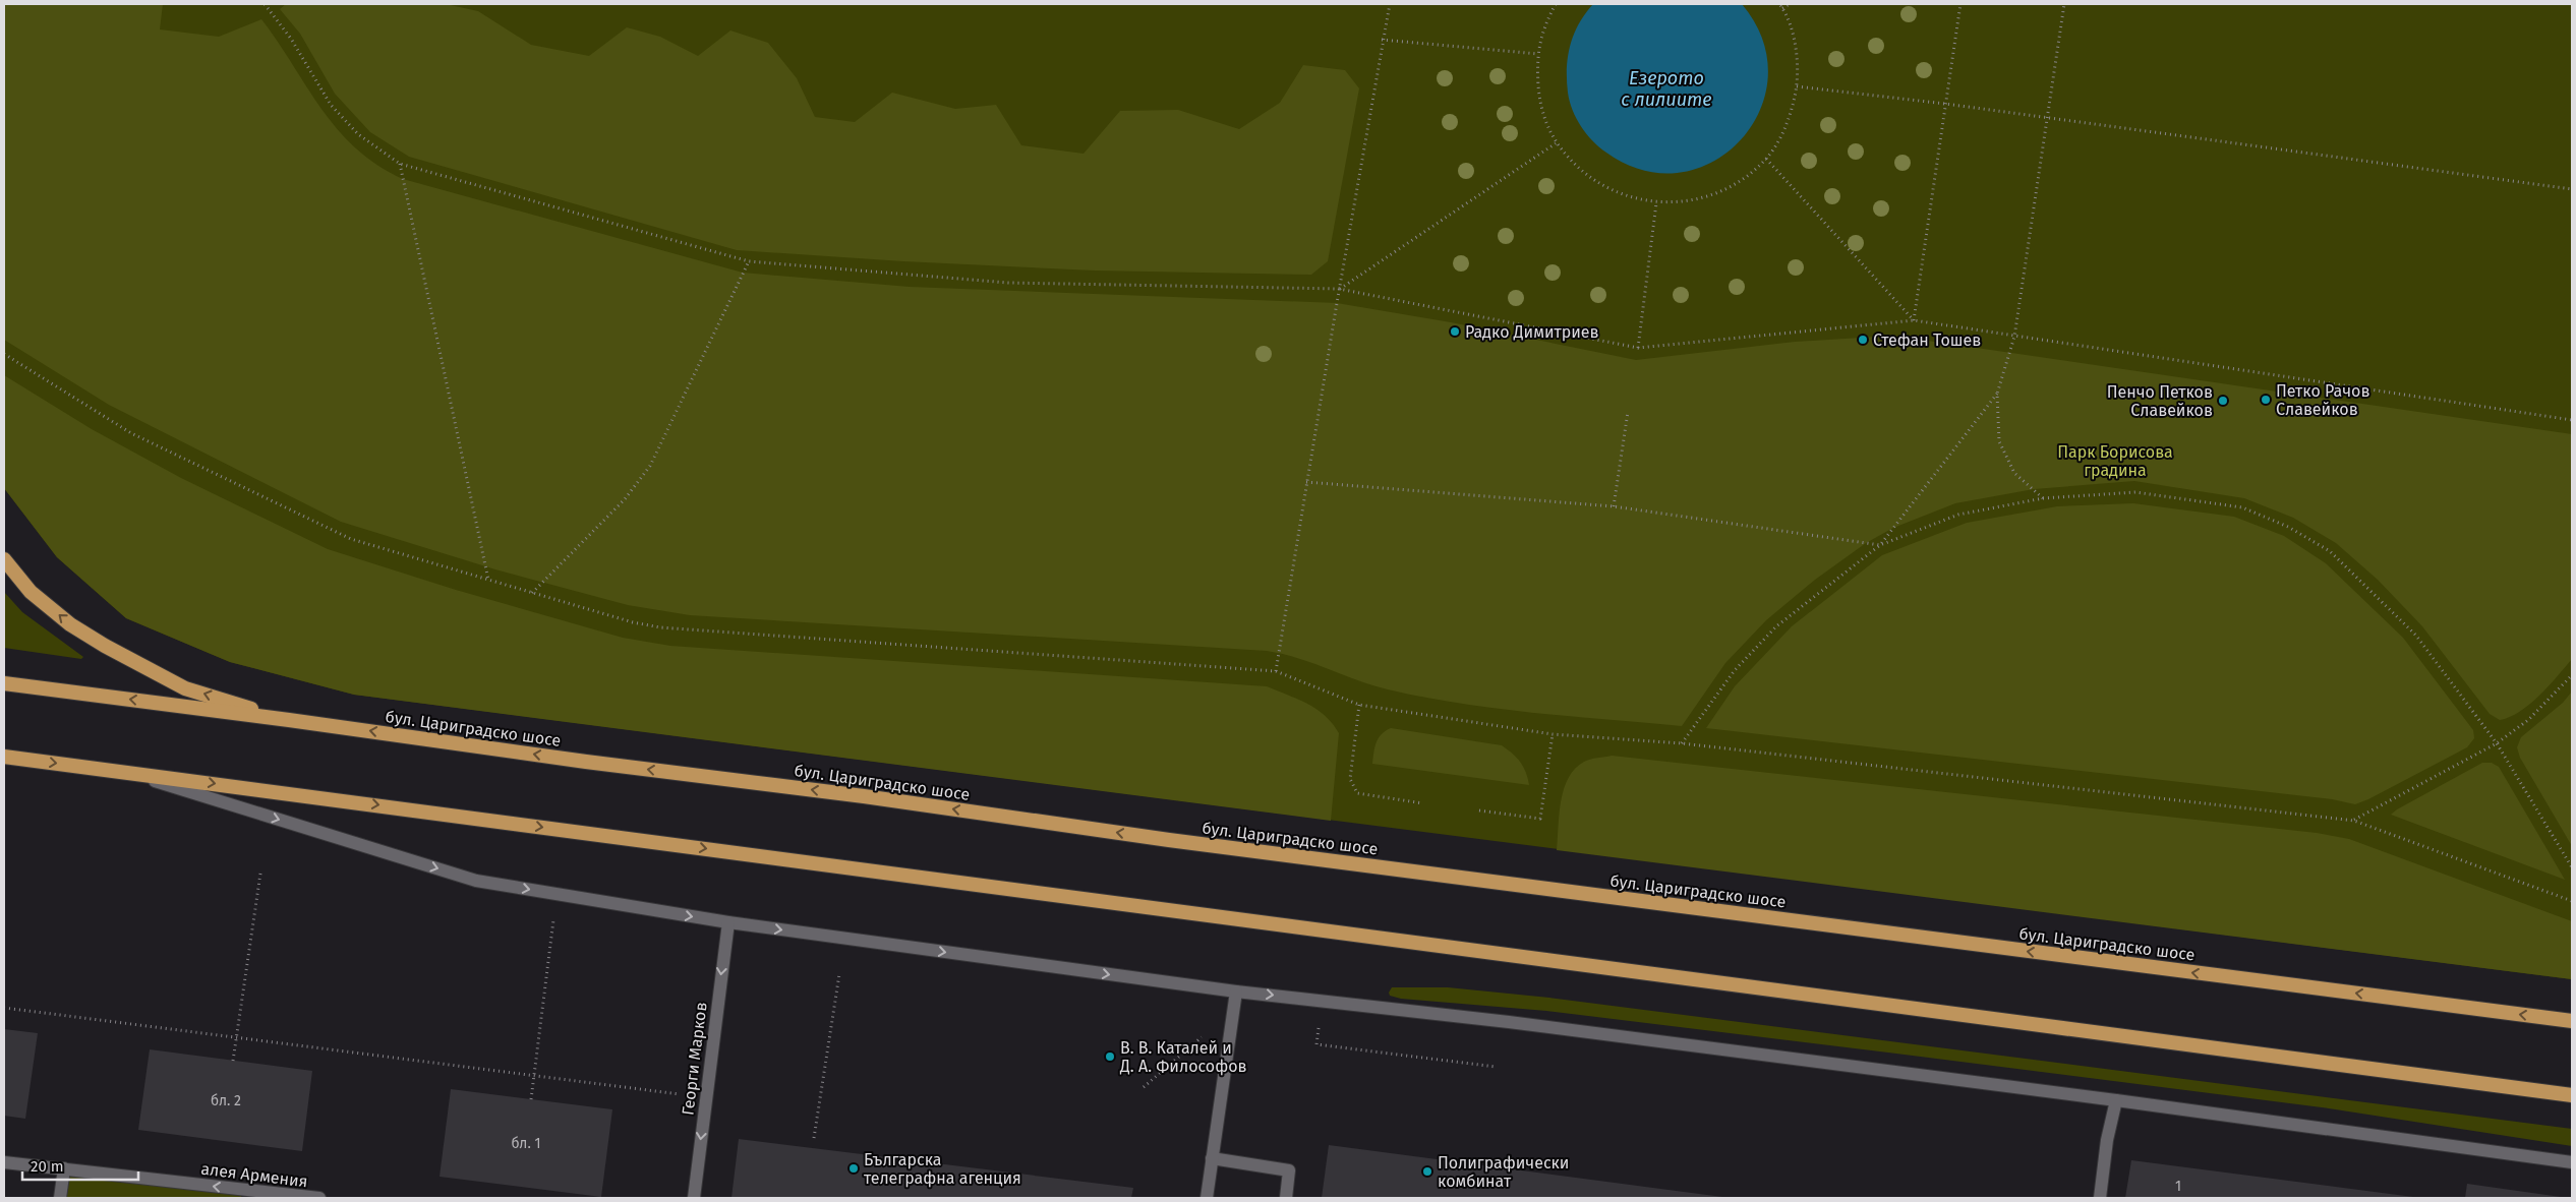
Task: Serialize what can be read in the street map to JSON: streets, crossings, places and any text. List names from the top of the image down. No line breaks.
{"streets":{"highway":["бул. Цариградско шосе"],"street":["Георги Марков","алея Армения"]},"one_way":["Георги Марков","алея Армения"],"water":["Езерото с лилиите"],"parks":["Парк Борисова градина"],"places":["Радко Димитриев","Стефан Тошев","Петко Рачов Славейков","Пенчо Петков Славейков","В. В. Каталей и Д. А. Философов","Българска телеграфна агенция","Полиграфически комбинат"],"house_numbers":["бл. 2","бл. 1","1"],"scale_bar":"20 m"}
